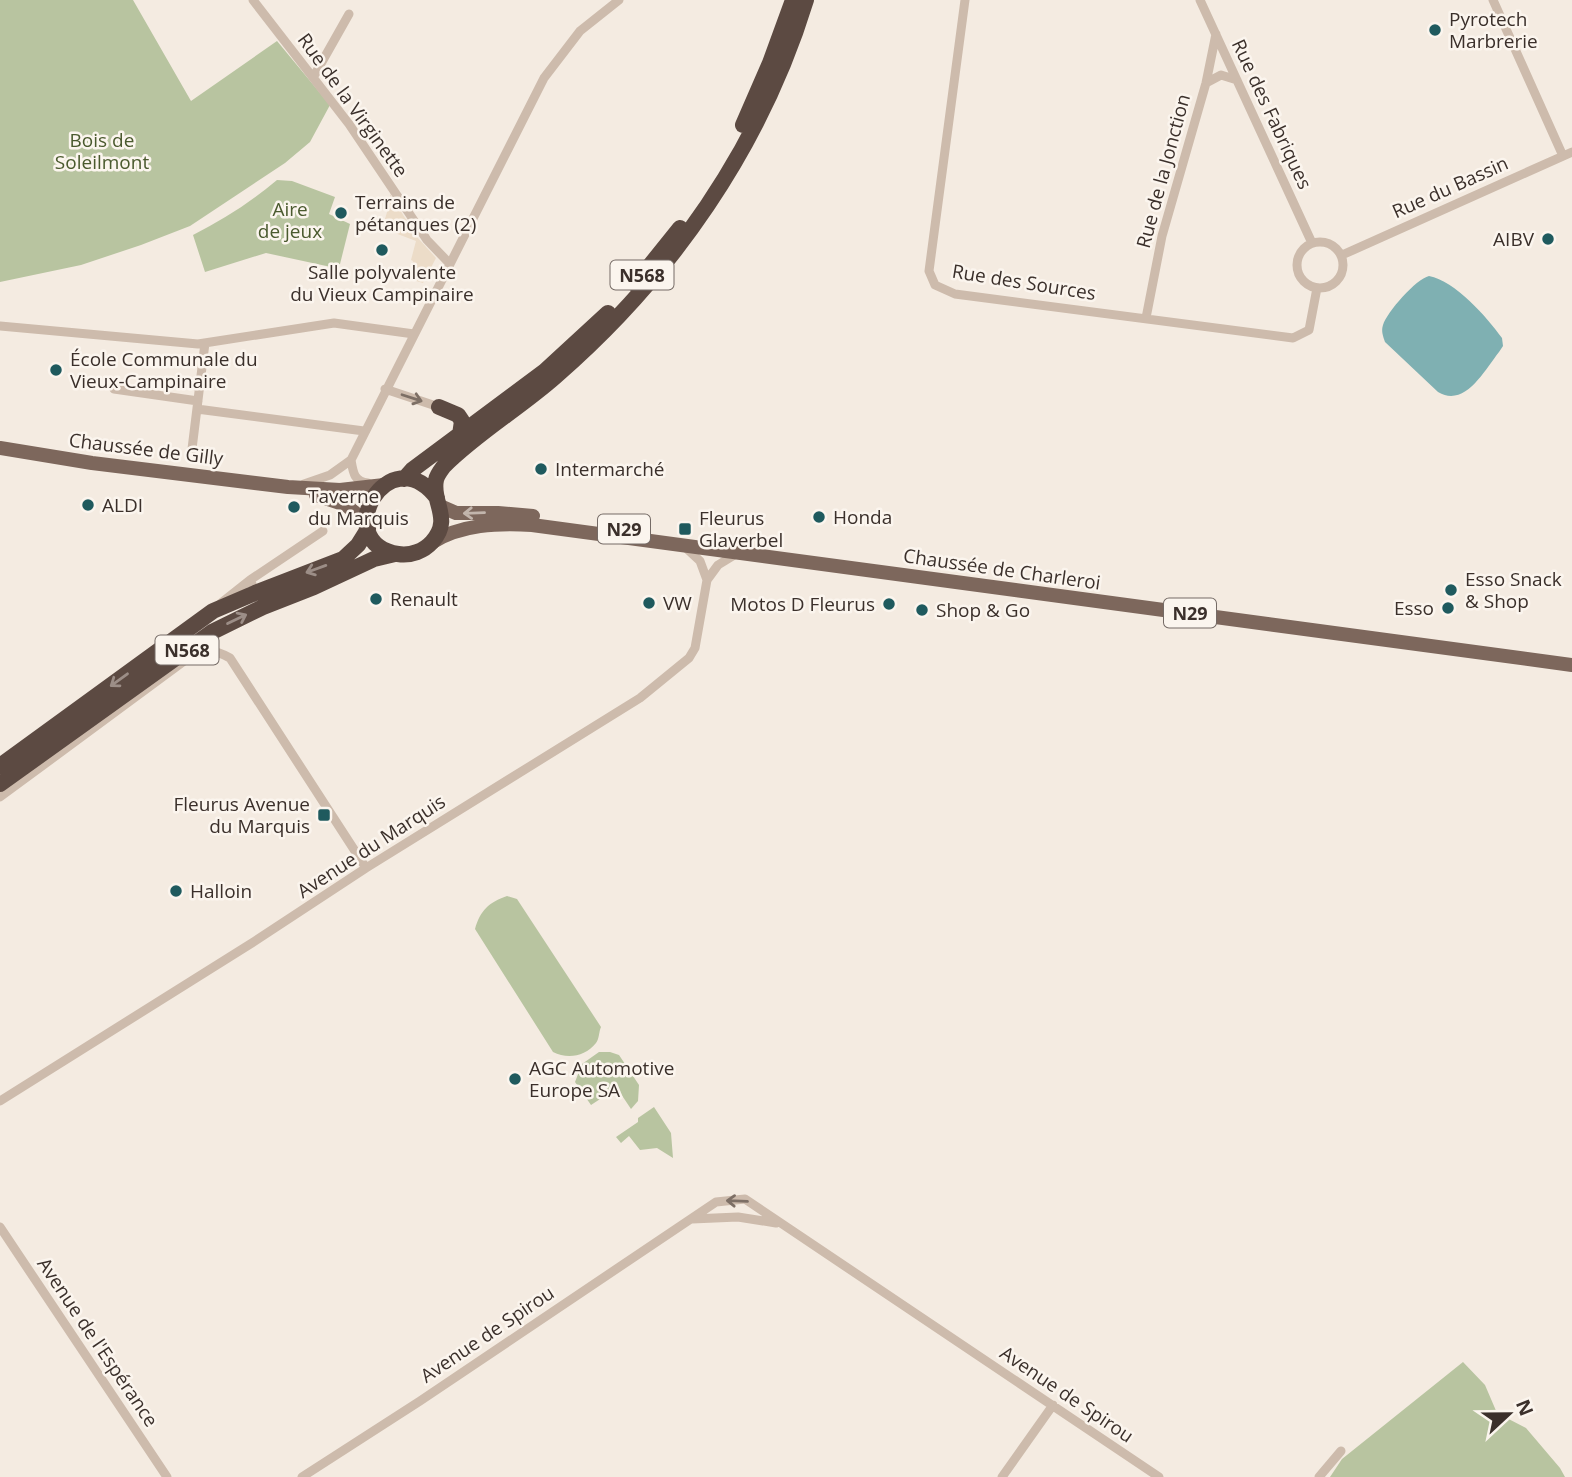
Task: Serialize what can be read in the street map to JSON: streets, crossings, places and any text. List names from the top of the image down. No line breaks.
{"streets":{"highway":["N568"],"main road":["Chaussée de Gilly","N29","Chaussée de Charleroi"],"street":["Rue de la Virginette","Rue des Fabriques","Rue de la Jonction","Rue du Bassin","Rue des Sources","Avenue du Marquis","Avenue de Spirou","Avenue de l'Espérance"]},"crossings":[["Rue des Fabriques","Rue de la Jonction"],["Rue des Fabriques","Rue du Bassin"],["Rue des Fabriques","Rue des Sources"],["Rue de la Jonction","Rue des Sources"],["Rue du Bassin","Rue des Sources"],["N568","Chaussée de Gilly"],["N568","Chaussée de Charleroi"],["Chaussée de Gilly","Chaussée de Charleroi"]],"parks":["Bois de Soleilmont","Aire de jeux"],"places":{"other":["Pyrotech Marbrerie","Terrains de pétanques (2)","AIBV","Salle polyvalente du Vieux Campinaire","École Communale du Vieux-Campinaire","Intermarché","ALDI","Taverne du Marquis","Honda","Esso Snack & Shop","Renault","VW","Motos D Fleurus","Esso","Shop & Go","Halloin","AGC Automotive Europe SA"],"transit":["Fleurus Glaverbel","Fleurus Avenue du Marquis"]},"north":"right"}
